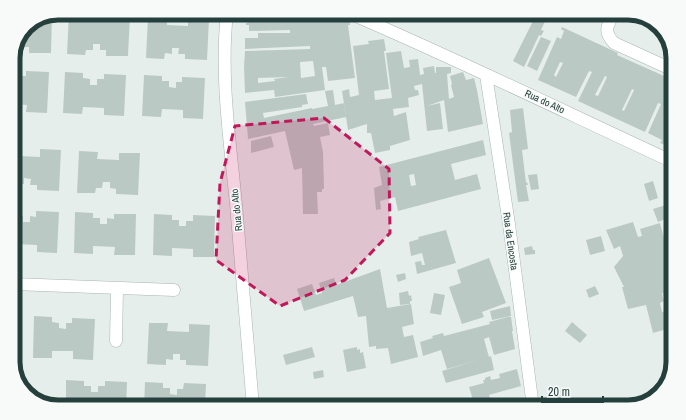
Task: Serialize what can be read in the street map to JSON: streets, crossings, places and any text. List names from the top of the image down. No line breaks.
{"streets":{"street":["Rua do Alto","Rua da Encosta"]},"crossings":[["Rua do Alto","Rua da Encosta"]],"scale_bar":"20 m"}
